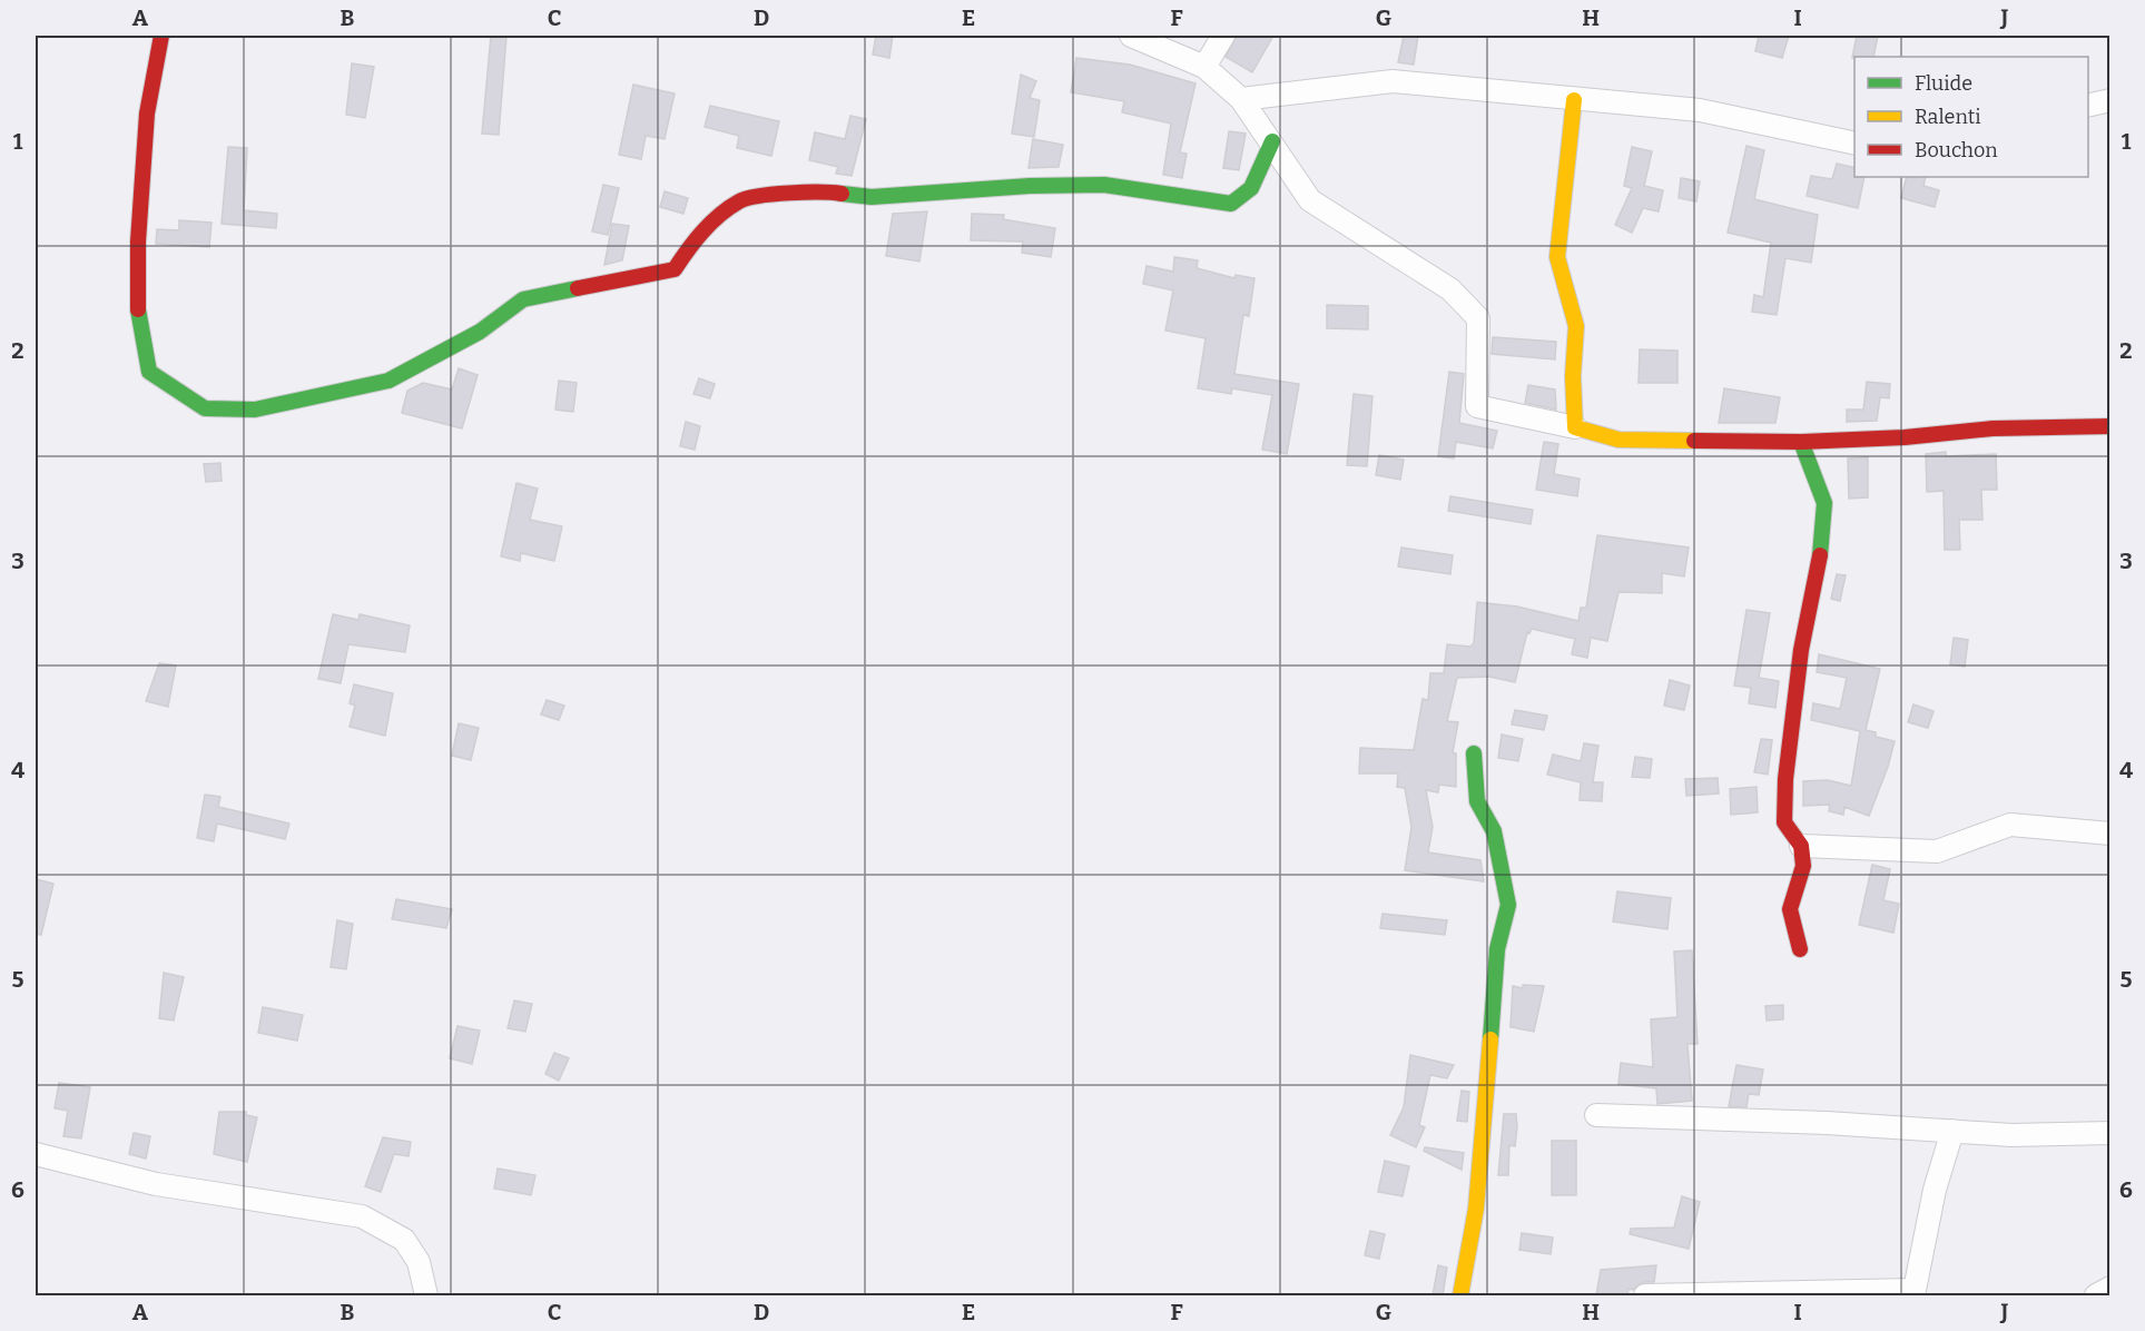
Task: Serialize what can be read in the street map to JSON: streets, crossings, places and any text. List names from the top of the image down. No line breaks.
{"legend":["Fluide","Ralenti","Bouchon"],"grid":{"columns":["A","B","C","D","E","F","G","H","I","J"],"rows":["1","2","3","4","5","6"]}}
